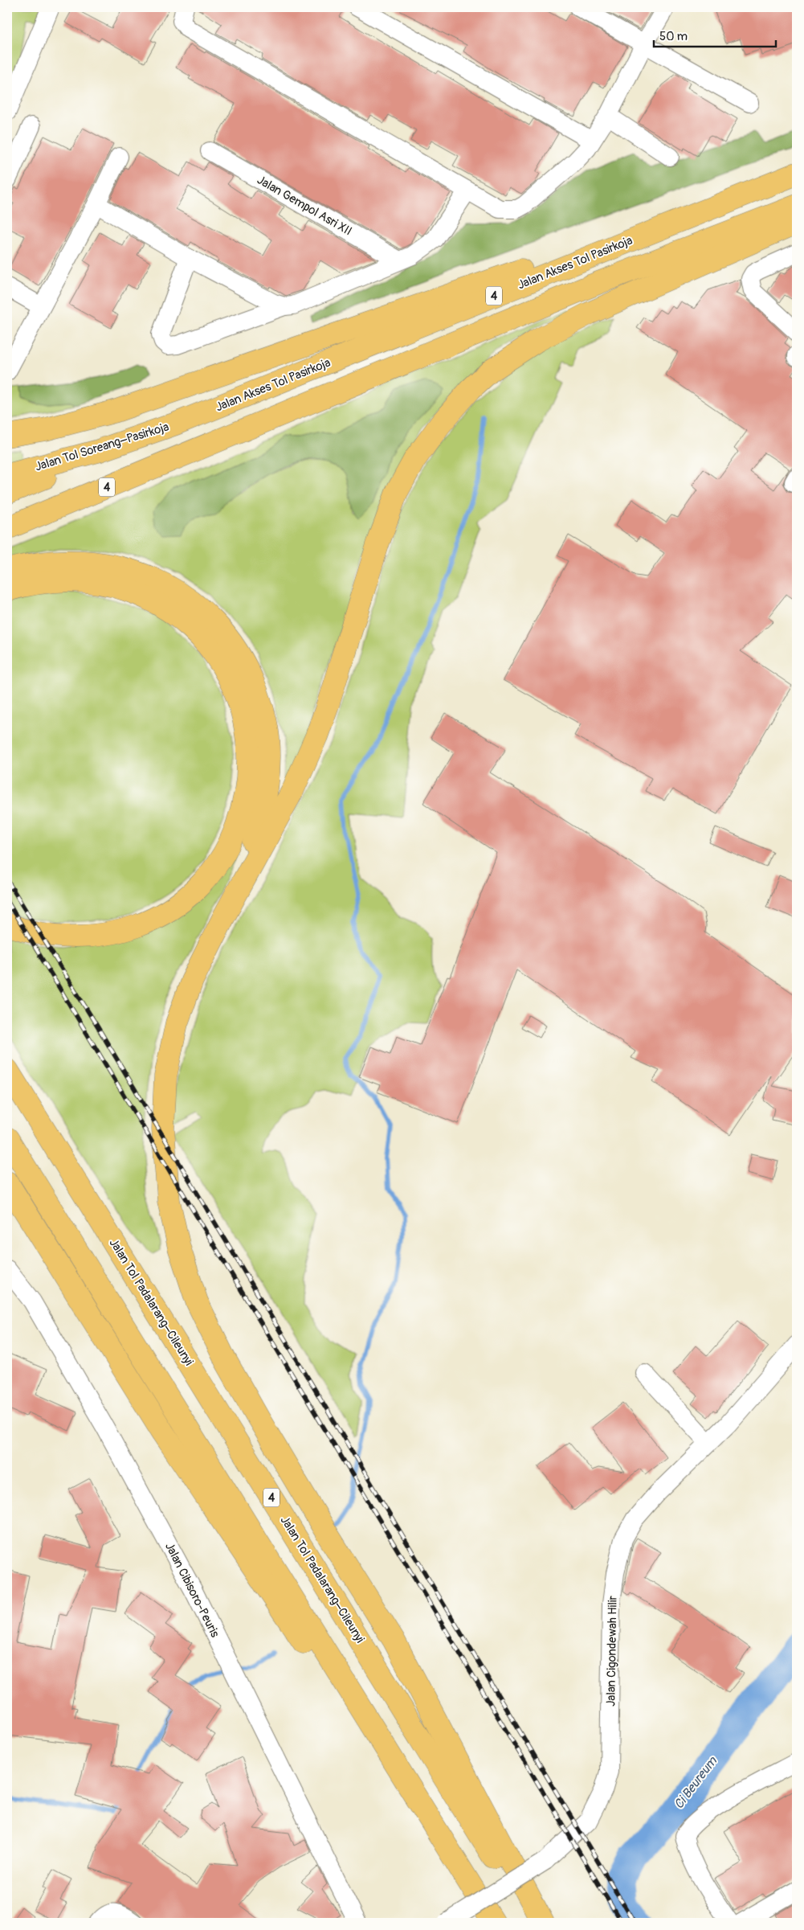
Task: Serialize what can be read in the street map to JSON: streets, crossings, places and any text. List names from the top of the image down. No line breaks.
{"streets":{"highway":["Jalan Akses Tol Pasirkoja","4","Jalan Tol Soreang–Pasirkoja","Jalan Tol Padalarang–Cileunyi"],"street":["Jalan Gempol Asri XII","Jalan Cibisoro-Peuris","Jalan Cigondewah Hilir"]},"crossings":[["Jalan Akses Tol Pasirkoja","Jalan Tol Soreang–Pasirkoja"]],"water":["Ci Beureum"],"scale_bar":"50 m"}
